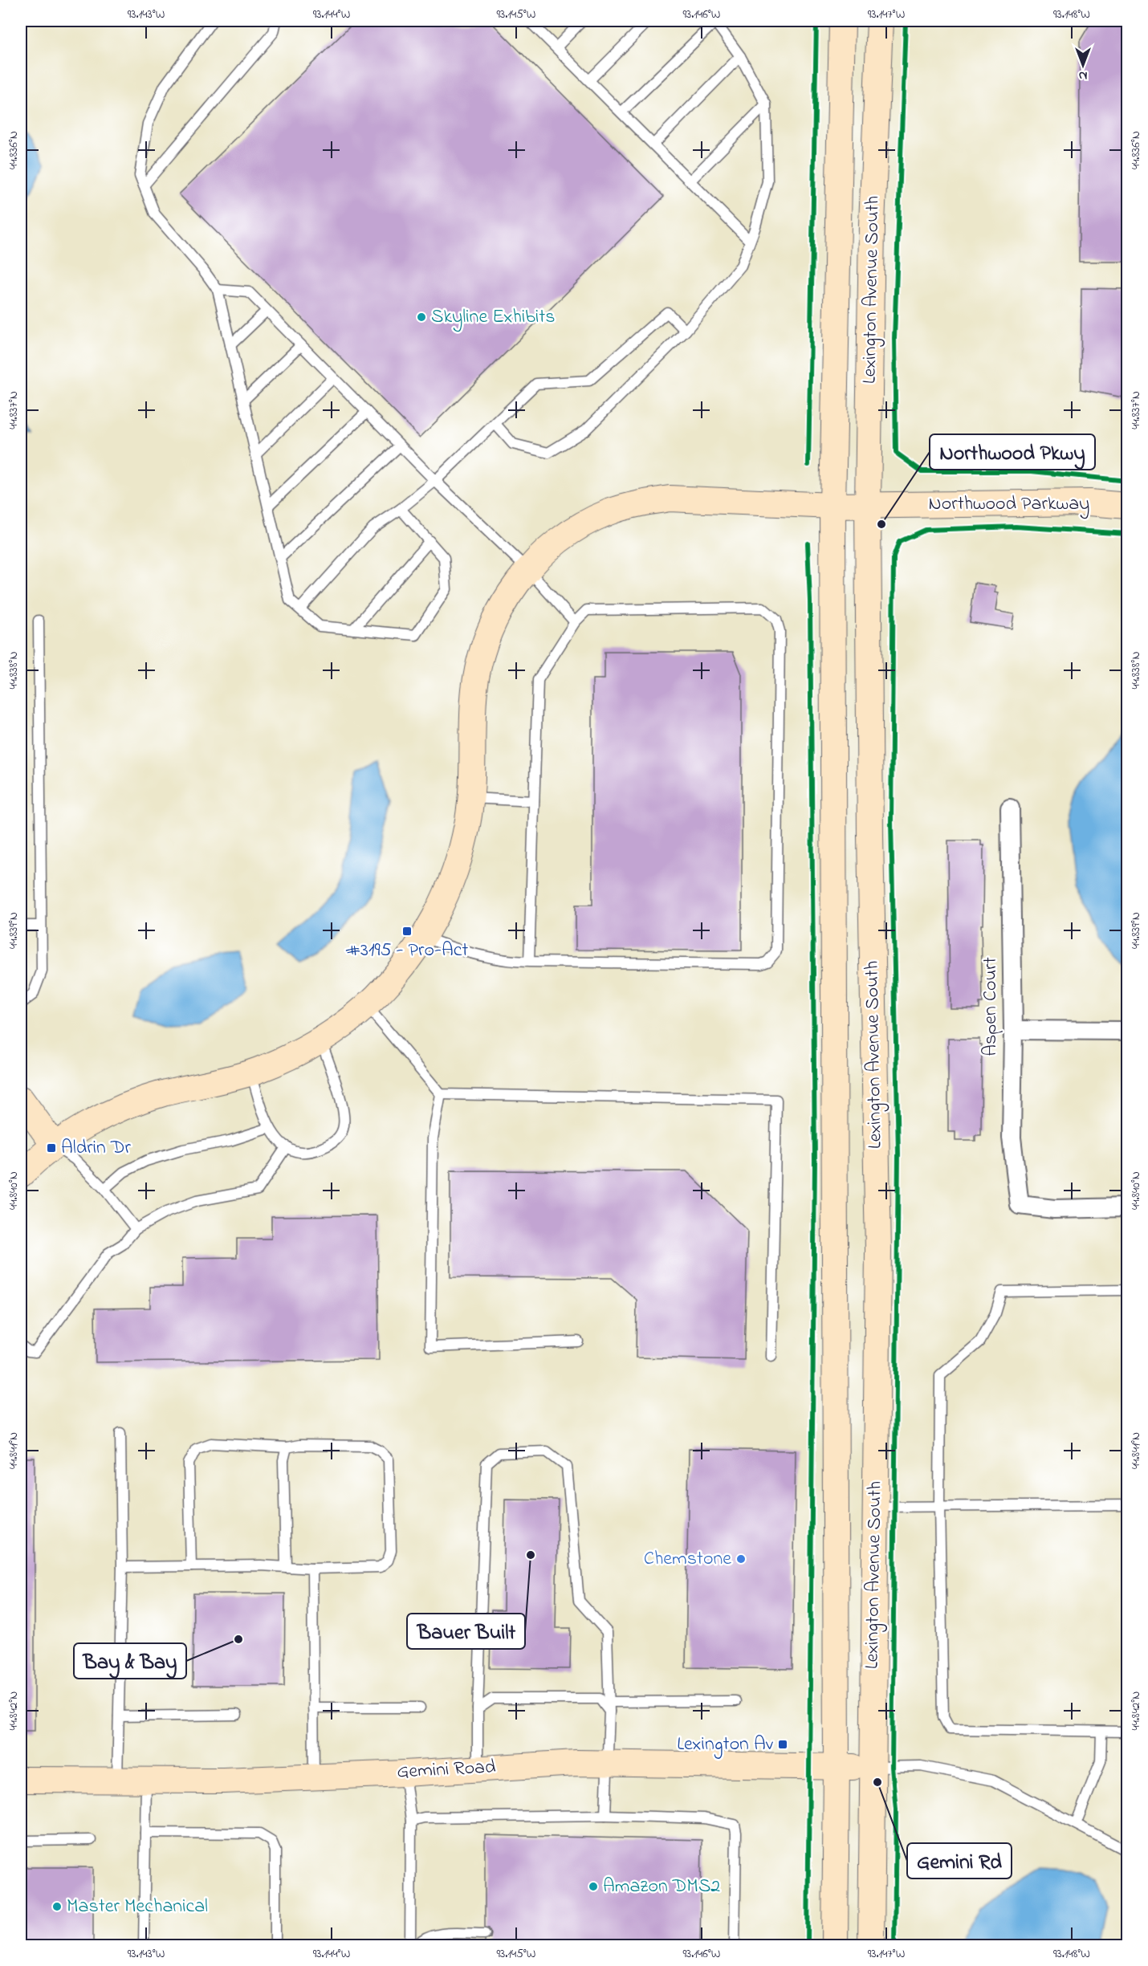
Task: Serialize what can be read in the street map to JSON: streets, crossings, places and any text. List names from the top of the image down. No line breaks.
{"streets":{"street":["Lexington Avenue South","Northwood Parkway","Aspen Court","Gemini Road"]},"crossings":[["Lexington Avenue South","Northwood Parkway"],["Lexington Avenue South","Gemini Road"]],"places":{"other":["Skyline Exhibits","Northwood Pkwy","Bauer Built","Chemstone","Bay & Bay","Gemini Rd","Amazon DMS2","Master Mechanical"],"transit":["#3195 - Pro-Act","Aldrin Dr","Lexington Av"]},"north":"bottom","coordinates":["93.143°W","93.144°W","93.145°W","93.146°W","93.147°W","93.148°W","44.836°N","44.837°N","44.838°N","44.839°N","44.840°N","44.841°N","44.842°N"]}
